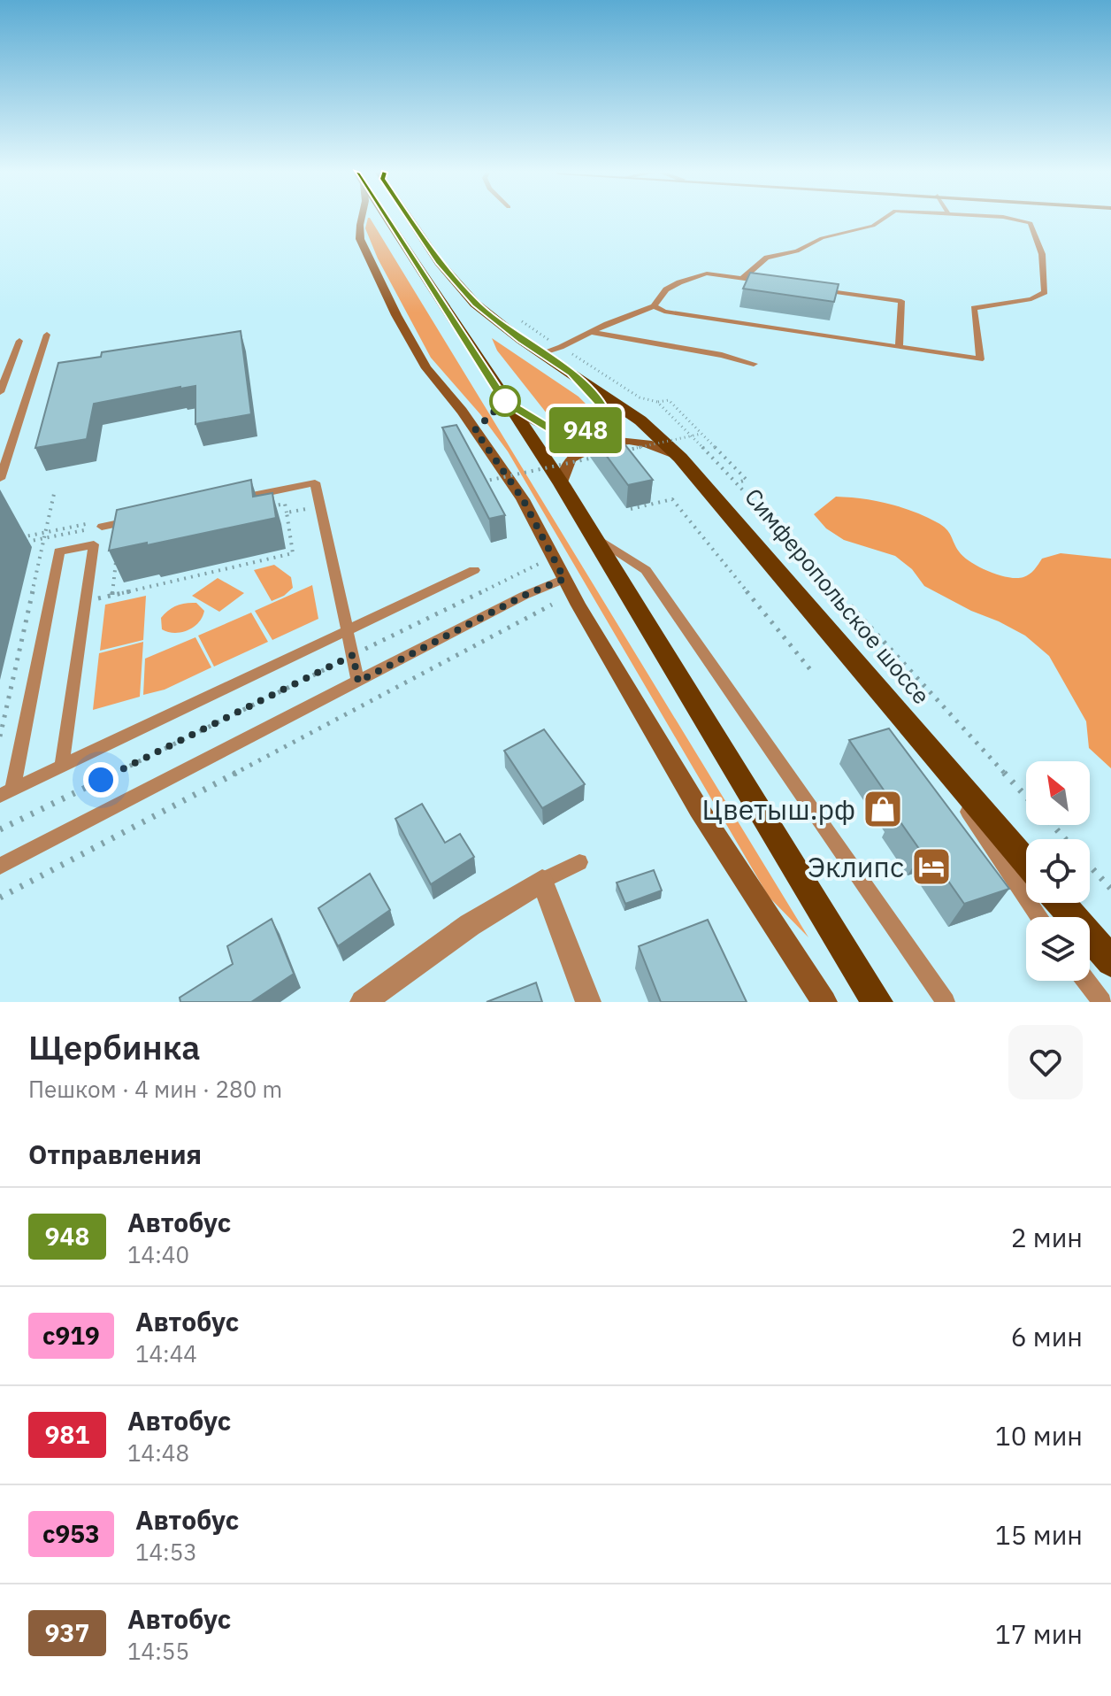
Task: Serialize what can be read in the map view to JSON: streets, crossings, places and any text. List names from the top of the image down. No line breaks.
{"streets":{"main road":["Симферопольское шоссе"]},"places":{"shop":["Цветыш.рф"],"hotel":["Эклипс"]},"lines":["bus line 948"],"north":"top left","page":{"on_map":"948","heading":[["Щербинка","Пешком · 4 мин · 280 m"],"Отправления"],"list":[{"mark":"948","name":"Автобус","note":"14:40","value":"2 мин"},{"mark":"с919","name":"Автобус","note":"14:44","value":"6 мин"},{"mark":"981","name":"Автобус","note":"14:48","value":"10 мин"},{"mark":"с953","name":"Автобус","note":"14:53","value":"15 мин"},{"mark":"937","name":"Автобус","note":"14:55","value":"17 мин"}]}}
